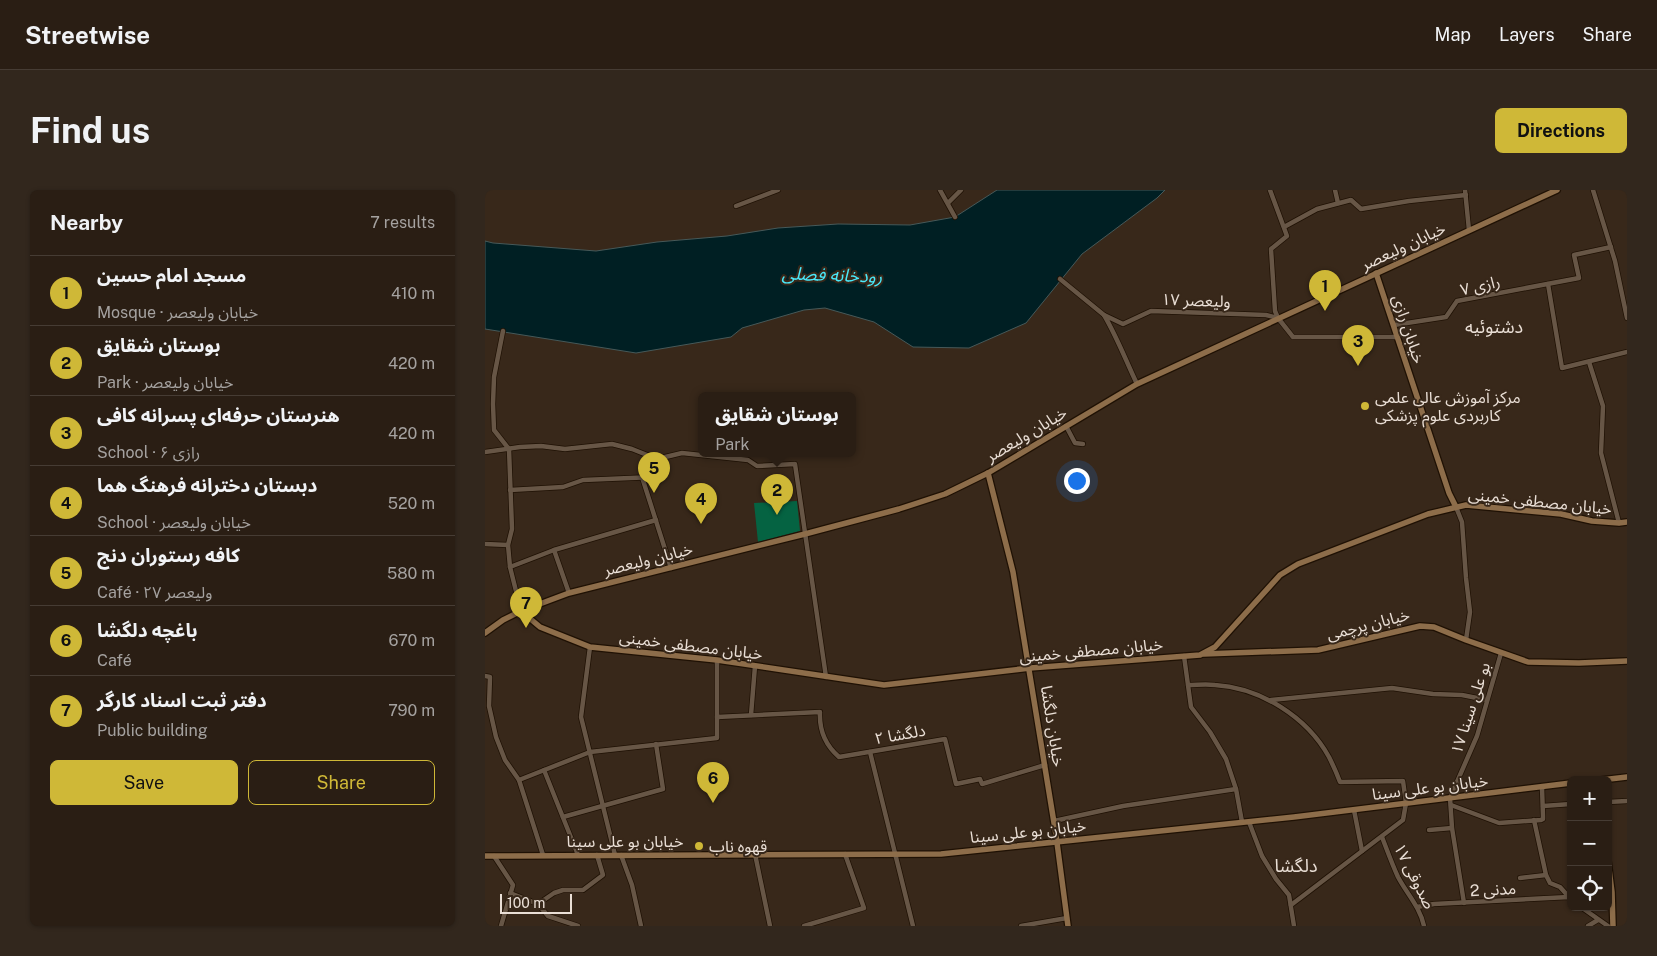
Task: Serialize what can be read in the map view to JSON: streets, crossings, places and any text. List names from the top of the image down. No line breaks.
{"streets":{"street":["خیابان ولیعصر","رازی ۷","ولیعصر ۱۷","خیابان رازی","خیابان مصطفی خمینی","خیابان پرچمی","بو علی سینا ۱۷","خیابان دلگشا","دلگشا ۲","خیابان بو علی سینا","صدوقی ۱۷","مدنی 2"]},"crossings":[["خیابان ولیعصر","ولیعصر ۱۷"],["خیابان ولیعصر","خیابان رازی"],["خیابان ولیعصر","خیابان مصطفی خمینی"],["خیابان ولیعصر","خیابان دلگشا"],["رازی ۷","خیابان رازی"],["خیابان رازی","خیابان مصطفی خمینی"],["خیابان مصطفی خمینی","خیابان پرچمی"],["خیابان مصطفی خمینی","خیابان دلگشا"],["خیابان پرچمی","بو علی سینا ۱۷"],["بو علی سینا ۱۷","خیابان بو علی سینا"],["خیابان دلگشا","دلگشا ۲"],["خیابان دلگشا","خیابان بو علی سینا"],["صدوقی ۱۷","مدنی 2"]],"districts":["دشتوئیه","دلگشا"],"water":["رودخانه فصلی"],"places":["مرکز آموزش عالی علمی کاربردی علوم پزشکی","قهوه ناب"],"scale_bar":"100 m","page":{"header":"Streetwise","nav":["Map","Layers","Share"],"buttons":["Directions",["Save","Share"]],"title":"Find us","heading":["Nearby","7 results"],"list":[{"mark":"1","name":"مسجد امام حسین","note":"Mosque · خیابان ولیعصر","value":"410 m"},{"mark":"2","name":"بوستان شقایق","note":"Park · خیابان ولیعصر","value":"420 m"},{"mark":"3","name":"هنرستان حرفه‌ای پسرانه کافی","note":"School · رازی ۶","value":"420 m"},{"mark":"4","name":"دبستان دخترانه فرهنگ هما","note":"School · خیابان ولیعصر","value":"520 m"},{"mark":"5","name":"کافه رستوران دنج","note":"Café · ولیعصر ۲۷","value":"580 m"},{"mark":"6","name":"باغچه دلگشا","note":"Café","value":"670 m"},{"mark":"7","name":"دفتر ثبت اسناد کارگر","note":"Public building","value":"790 m"}],"pins":["1","3","5","2","4","7","6"],"popup":["بوستان شقایق","Park"],"map_buttons":["+","−"],"scale":"100 m"}}
